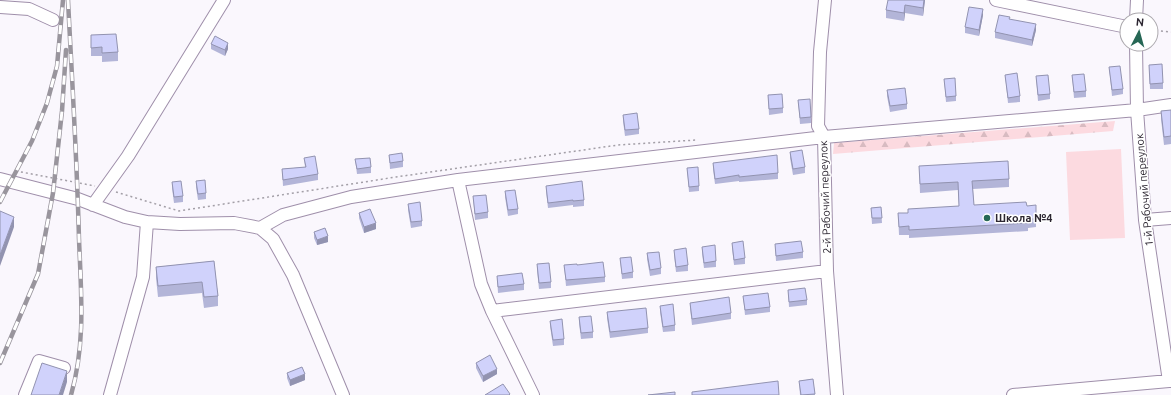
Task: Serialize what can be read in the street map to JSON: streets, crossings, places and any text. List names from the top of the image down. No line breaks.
{"streets":{"street":["1-й Рабочий переулок","2-й Рабочий переулок"]},"places":["Школа №4"],"north":"top"}
